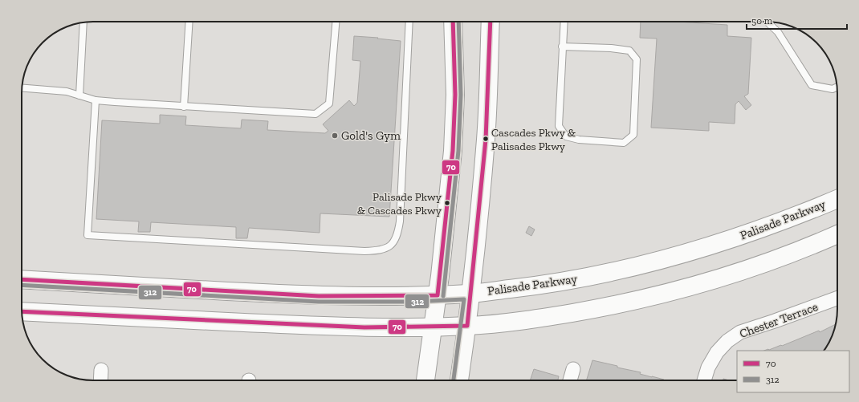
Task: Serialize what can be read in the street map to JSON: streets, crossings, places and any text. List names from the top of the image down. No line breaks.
{"streets":{"main road":["Palisade Parkway"],"street":["Chester Terrace"]},"places":["Gold's Gym","Cascades Pkwy & Palisades Pkwy","Palisade Pkwy & Cascades Pkwy"],"lines":["transit line 70","transit line 312"],"legend":["70","312"],"scale_bar":"50 m"}
